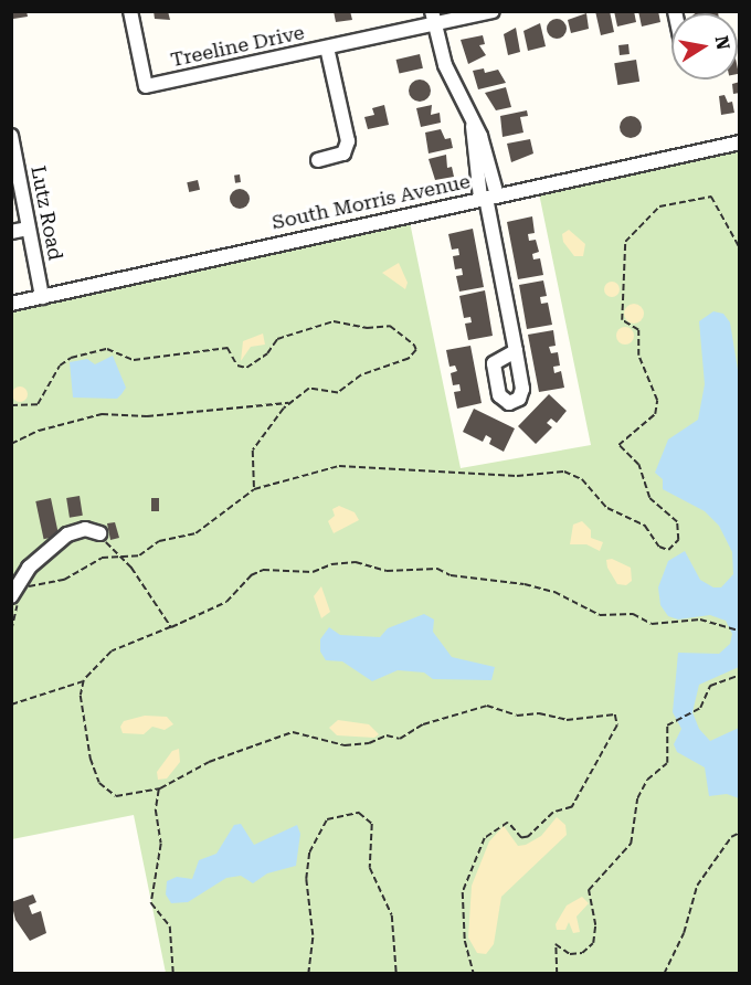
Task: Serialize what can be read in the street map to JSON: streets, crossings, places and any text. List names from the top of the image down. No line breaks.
{"streets":{"street":["Treeline Drive","South Morris Avenue","Lutz Road"]},"crossings":[["South Morris Avenue","Lutz Road"]],"north":"right"}
